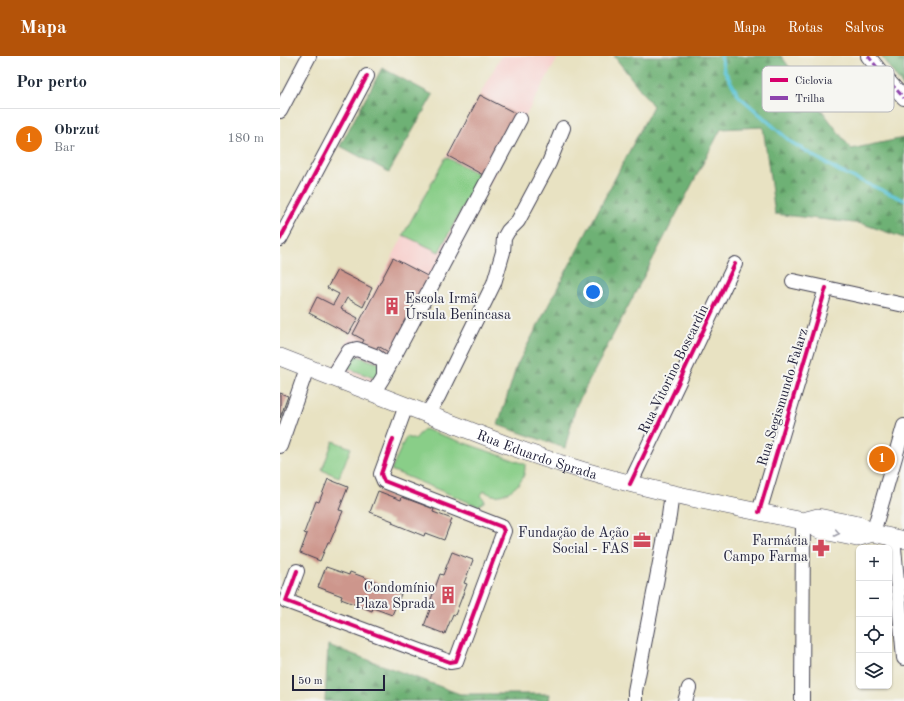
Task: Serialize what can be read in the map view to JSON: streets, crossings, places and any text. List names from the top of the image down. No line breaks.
{"streets":{"main road":["Rua Eduardo Sprada"],"street":["Rua Vitorino Boscardin","Rua Segismundo Falarz"]},"crossings":[["Rua Vitorino Boscardin","Rua Eduardo Sprada"],["Rua Segismundo Falarz","Rua Eduardo Sprada"]],"places":{"building":["Escola Irmã Úrsula Benincasa","Condomínio Plaza Sprada"],"office":["Fundação de Ação Social - FAS"],"pharmacy":["Farmácia Campo Farma"]},"legend":["Ciclovia","Trilha"],"scale_bar":"50 m","page":{"header":"Mapa","nav":["Mapa","Rotas","Salvos"],"heading":"Por perto","list":[{"mark":"1","name":"Obrzut","note":"Bar","value":"180 m"}],"pins":"1","map_buttons":["+","−"],"scale":"50 m"}}
